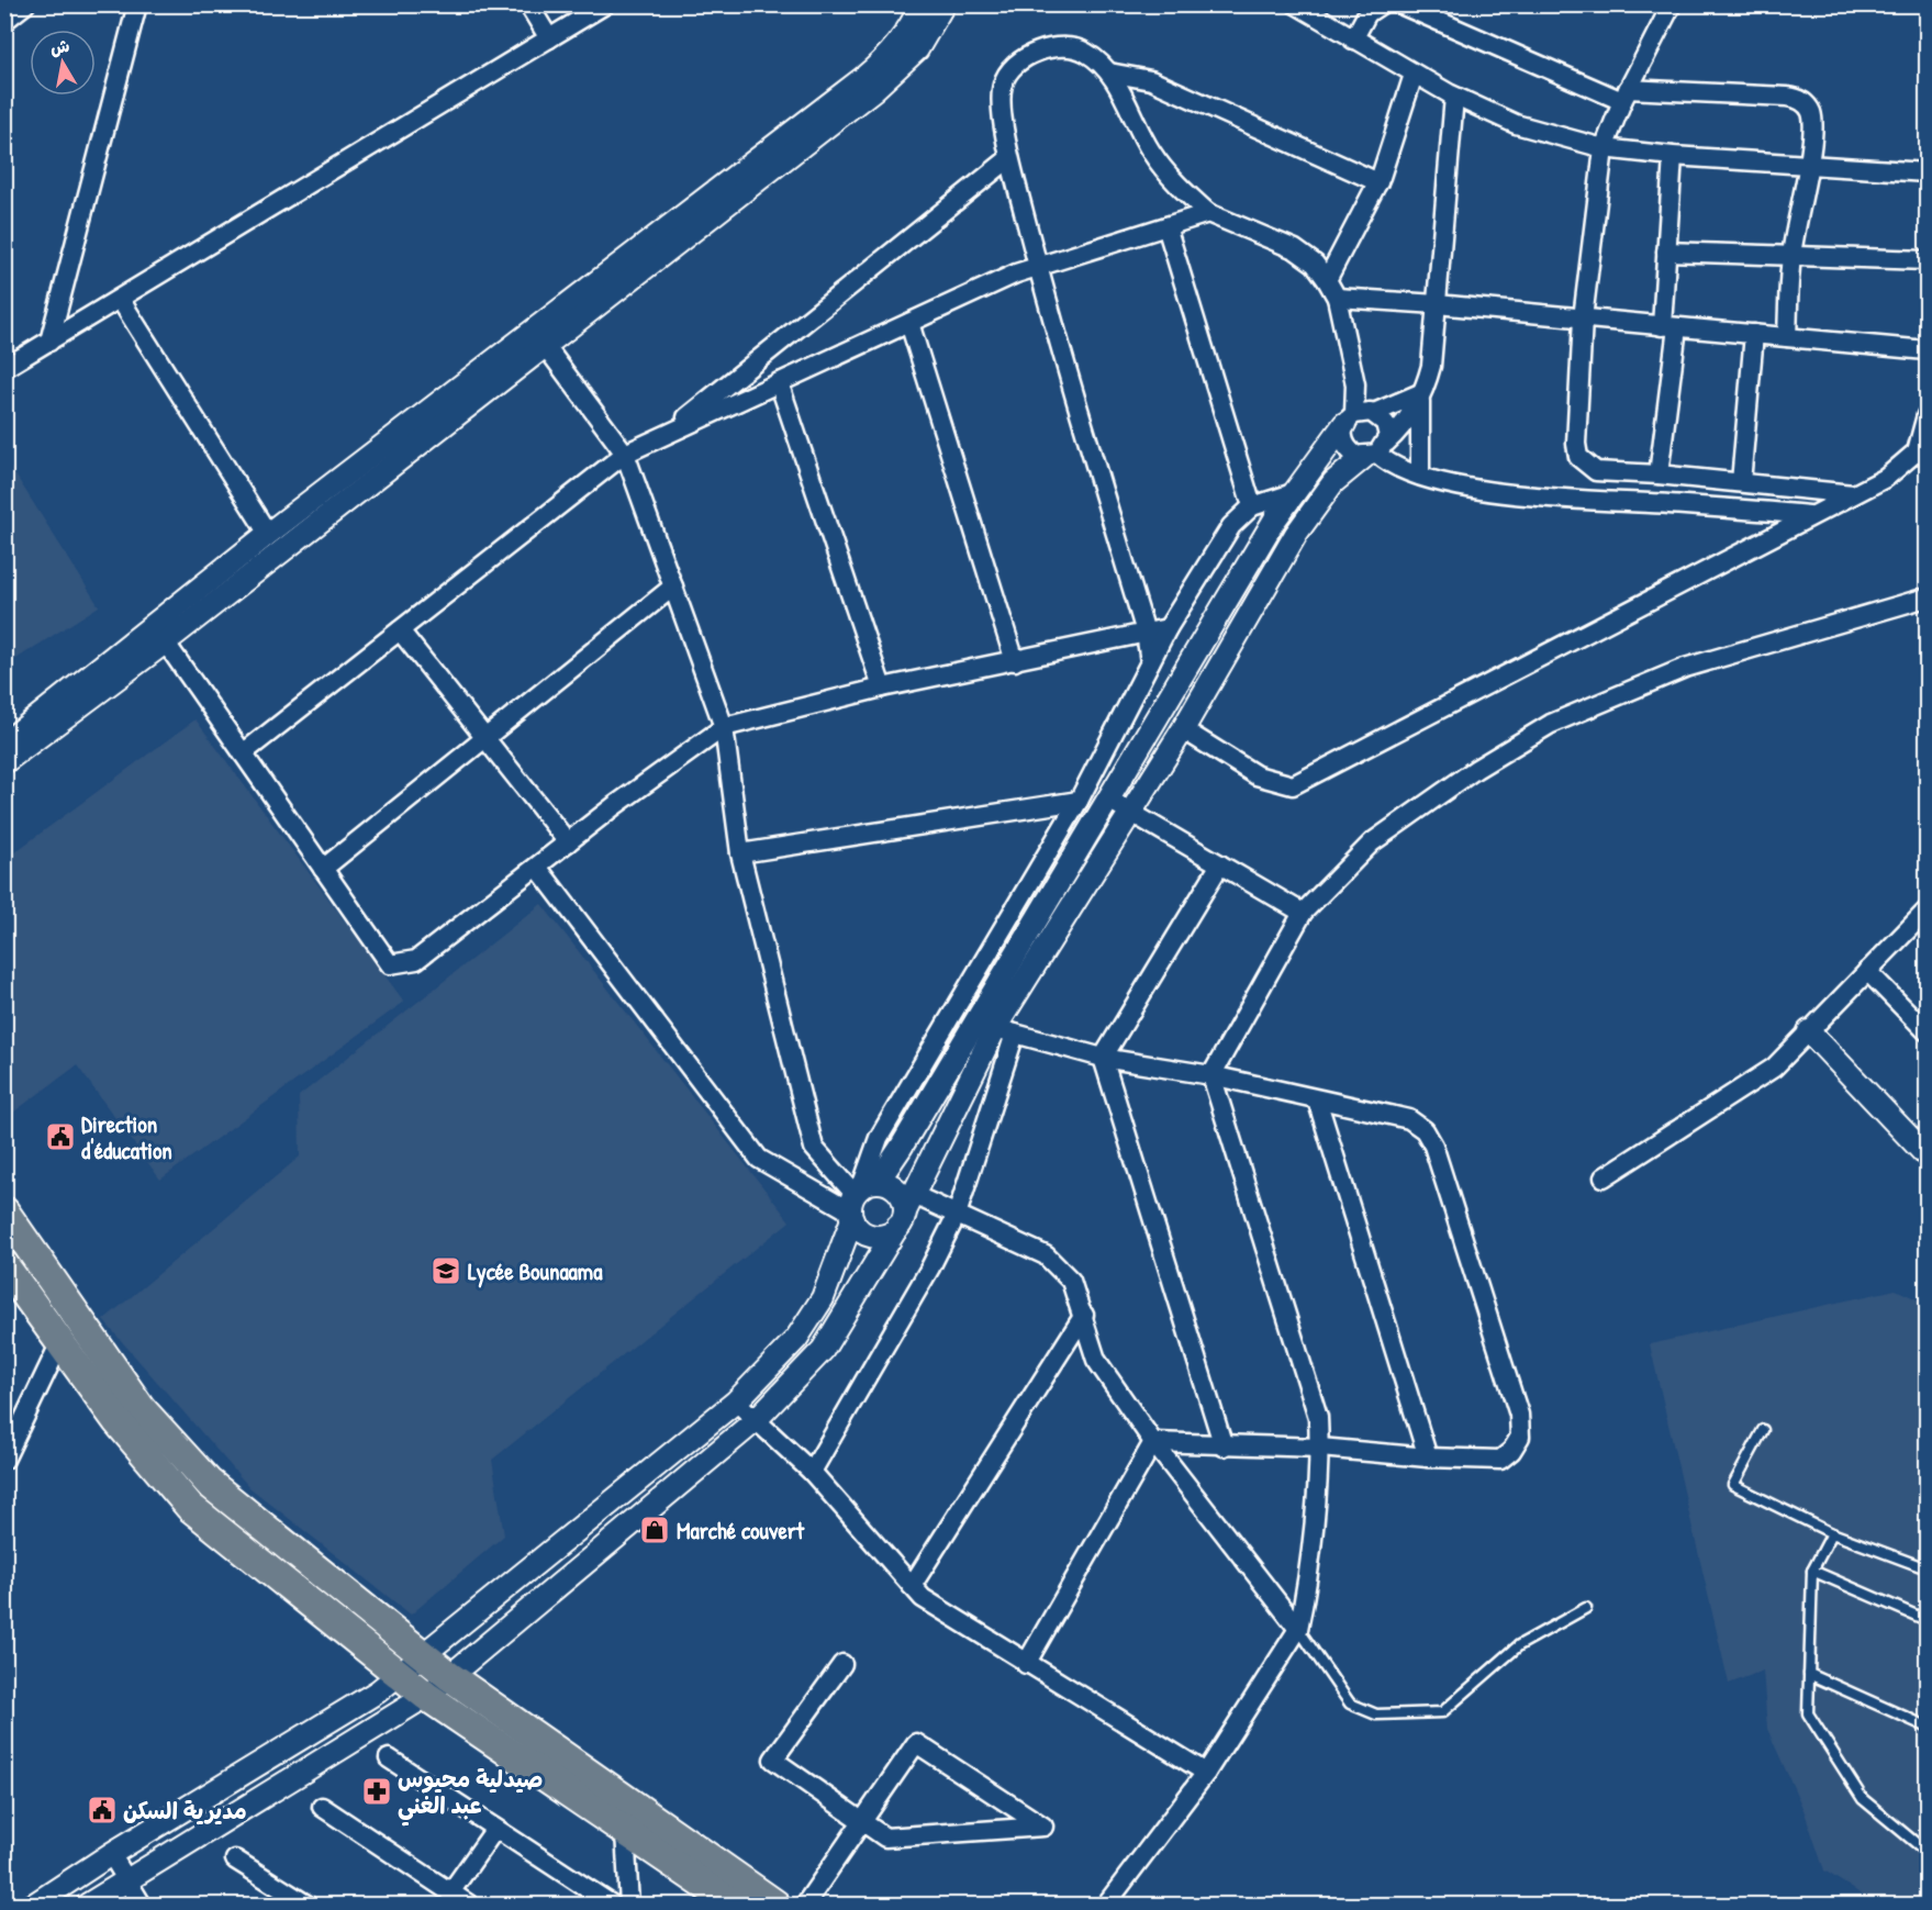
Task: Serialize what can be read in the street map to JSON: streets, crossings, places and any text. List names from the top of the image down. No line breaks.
{"places":{"public building":["Direction d'éducation","مديرية السكن"],"school or university":["Lycée Bounaama"],"shop":["Marché couvert"],"pharmacy":["صيدلية محيوس عبد الغني"]},"north":"top"}
